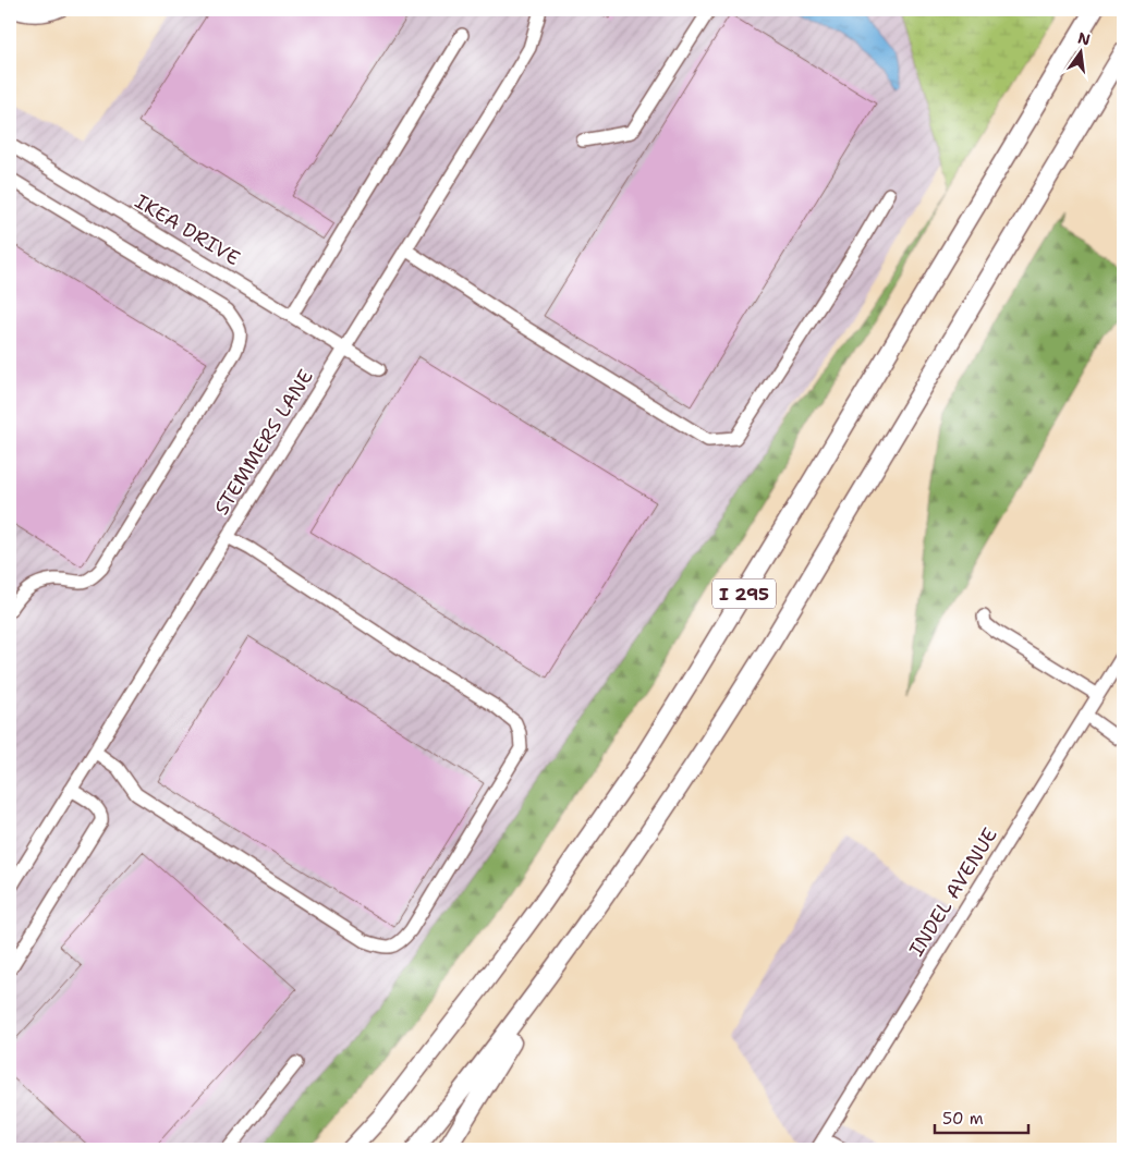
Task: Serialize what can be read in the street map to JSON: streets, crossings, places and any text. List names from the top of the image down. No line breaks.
{"streets":{"highway":["I 295"],"street":["IKEA DRIVE","STEMMERS LANE","INDEL AVENUE"]},"crossings":[["IKEA DRIVE","STEMMERS LANE"]],"scale_bar":"50 m","north":"top"}
